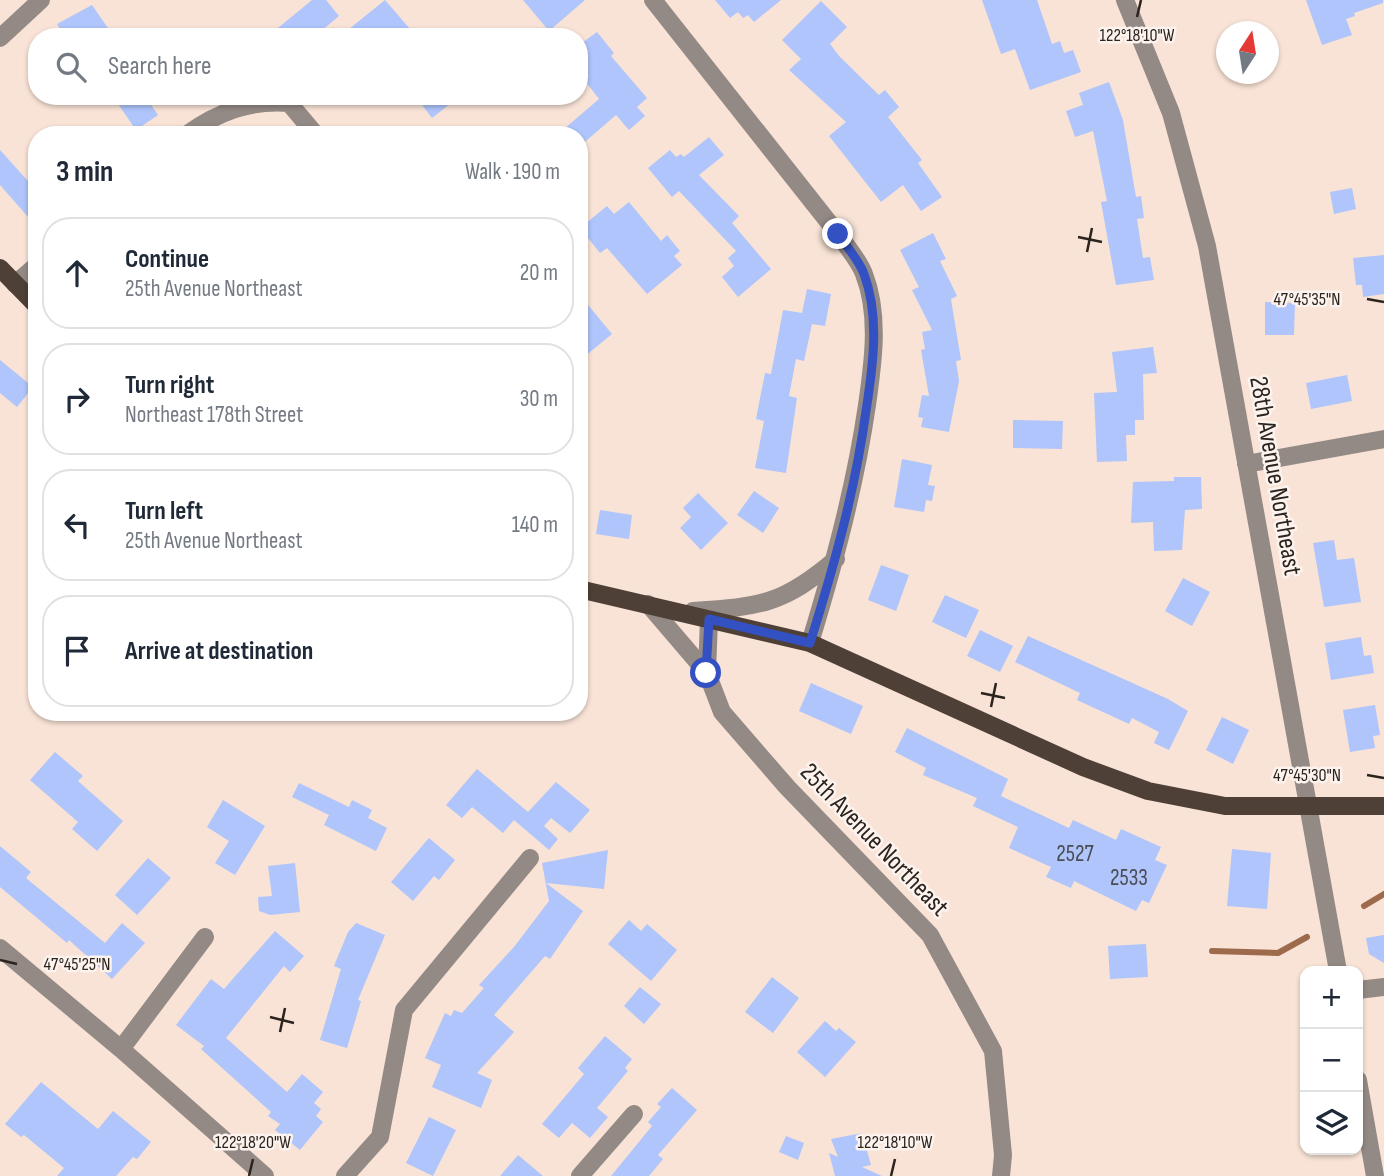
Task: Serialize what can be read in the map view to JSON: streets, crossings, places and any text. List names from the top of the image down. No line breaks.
{"streets":{"street":["28th Avenue Northeast","25th Avenue Northeast"]},"house_numbers":["2527","2533"],"north":"top","page":{"search":"Search here","heading":["3 min","Walk · 190 m"],"list":[["Continue","25th Avenue Northeast","20 m"],["Turn right","Northeast 178th Street","30 m"],["Turn left","25th Avenue Northeast","140 m"],"Arrive at destination"],"map_buttons":["+","−"]},"coordinates":["122°18'10\"W","47°45'35\"N","47°45'30\"N","47°45'25\"N","122°18'20\"W"]}
